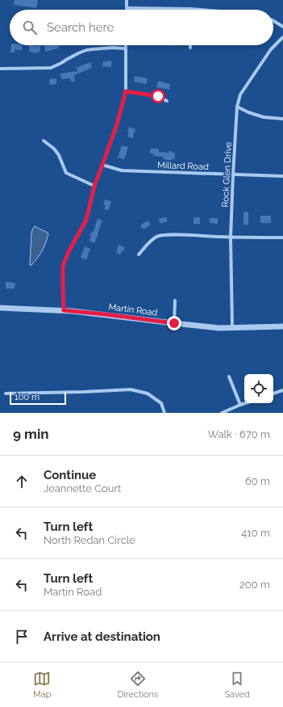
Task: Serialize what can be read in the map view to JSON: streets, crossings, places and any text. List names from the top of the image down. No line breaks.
{"streets":{"street":["Millard Road","Rock Glen Drive","Martin Road"]},"crossings":[["Millard Road","Rock Glen Drive"],["Rock Glen Drive","Martin Road"]],"scale_bar":"100 m","page":{"search":"Search here","scale":"100 m","heading":["9 min","Walk · 670 m"],"list":[["Continue","Jeannette Court","60 m"],["Turn left","North Redan Circle","410 m"],["Turn left","Martin Road","200 m"],"Arrive at destination"],"nav":["Map","Directions","Saved"]}}
